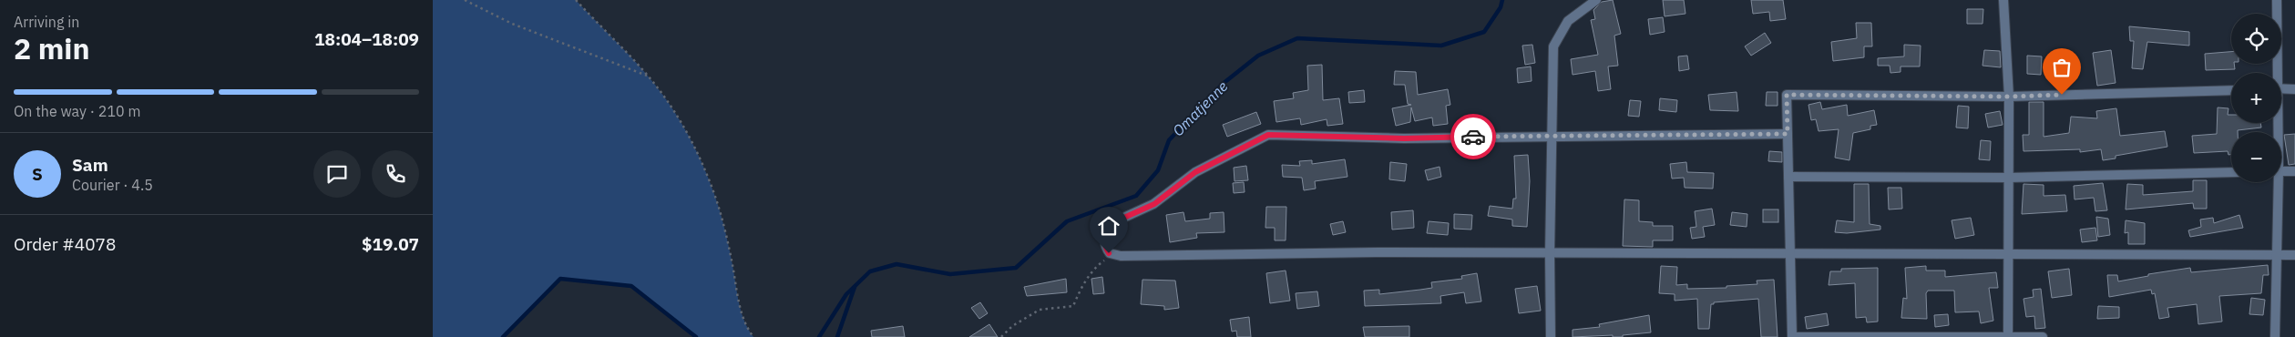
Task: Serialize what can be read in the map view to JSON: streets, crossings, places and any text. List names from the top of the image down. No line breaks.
{"water":["Omatjenne"],"page":{"heading":["2 min","Arriving in","18:04–18:09"],"panel":["Sam","Courier · 4.5","Order #4078","$19.07"],"map_buttons":["+","−"],"bar":"On the way · 210 m","round":"S"}}
